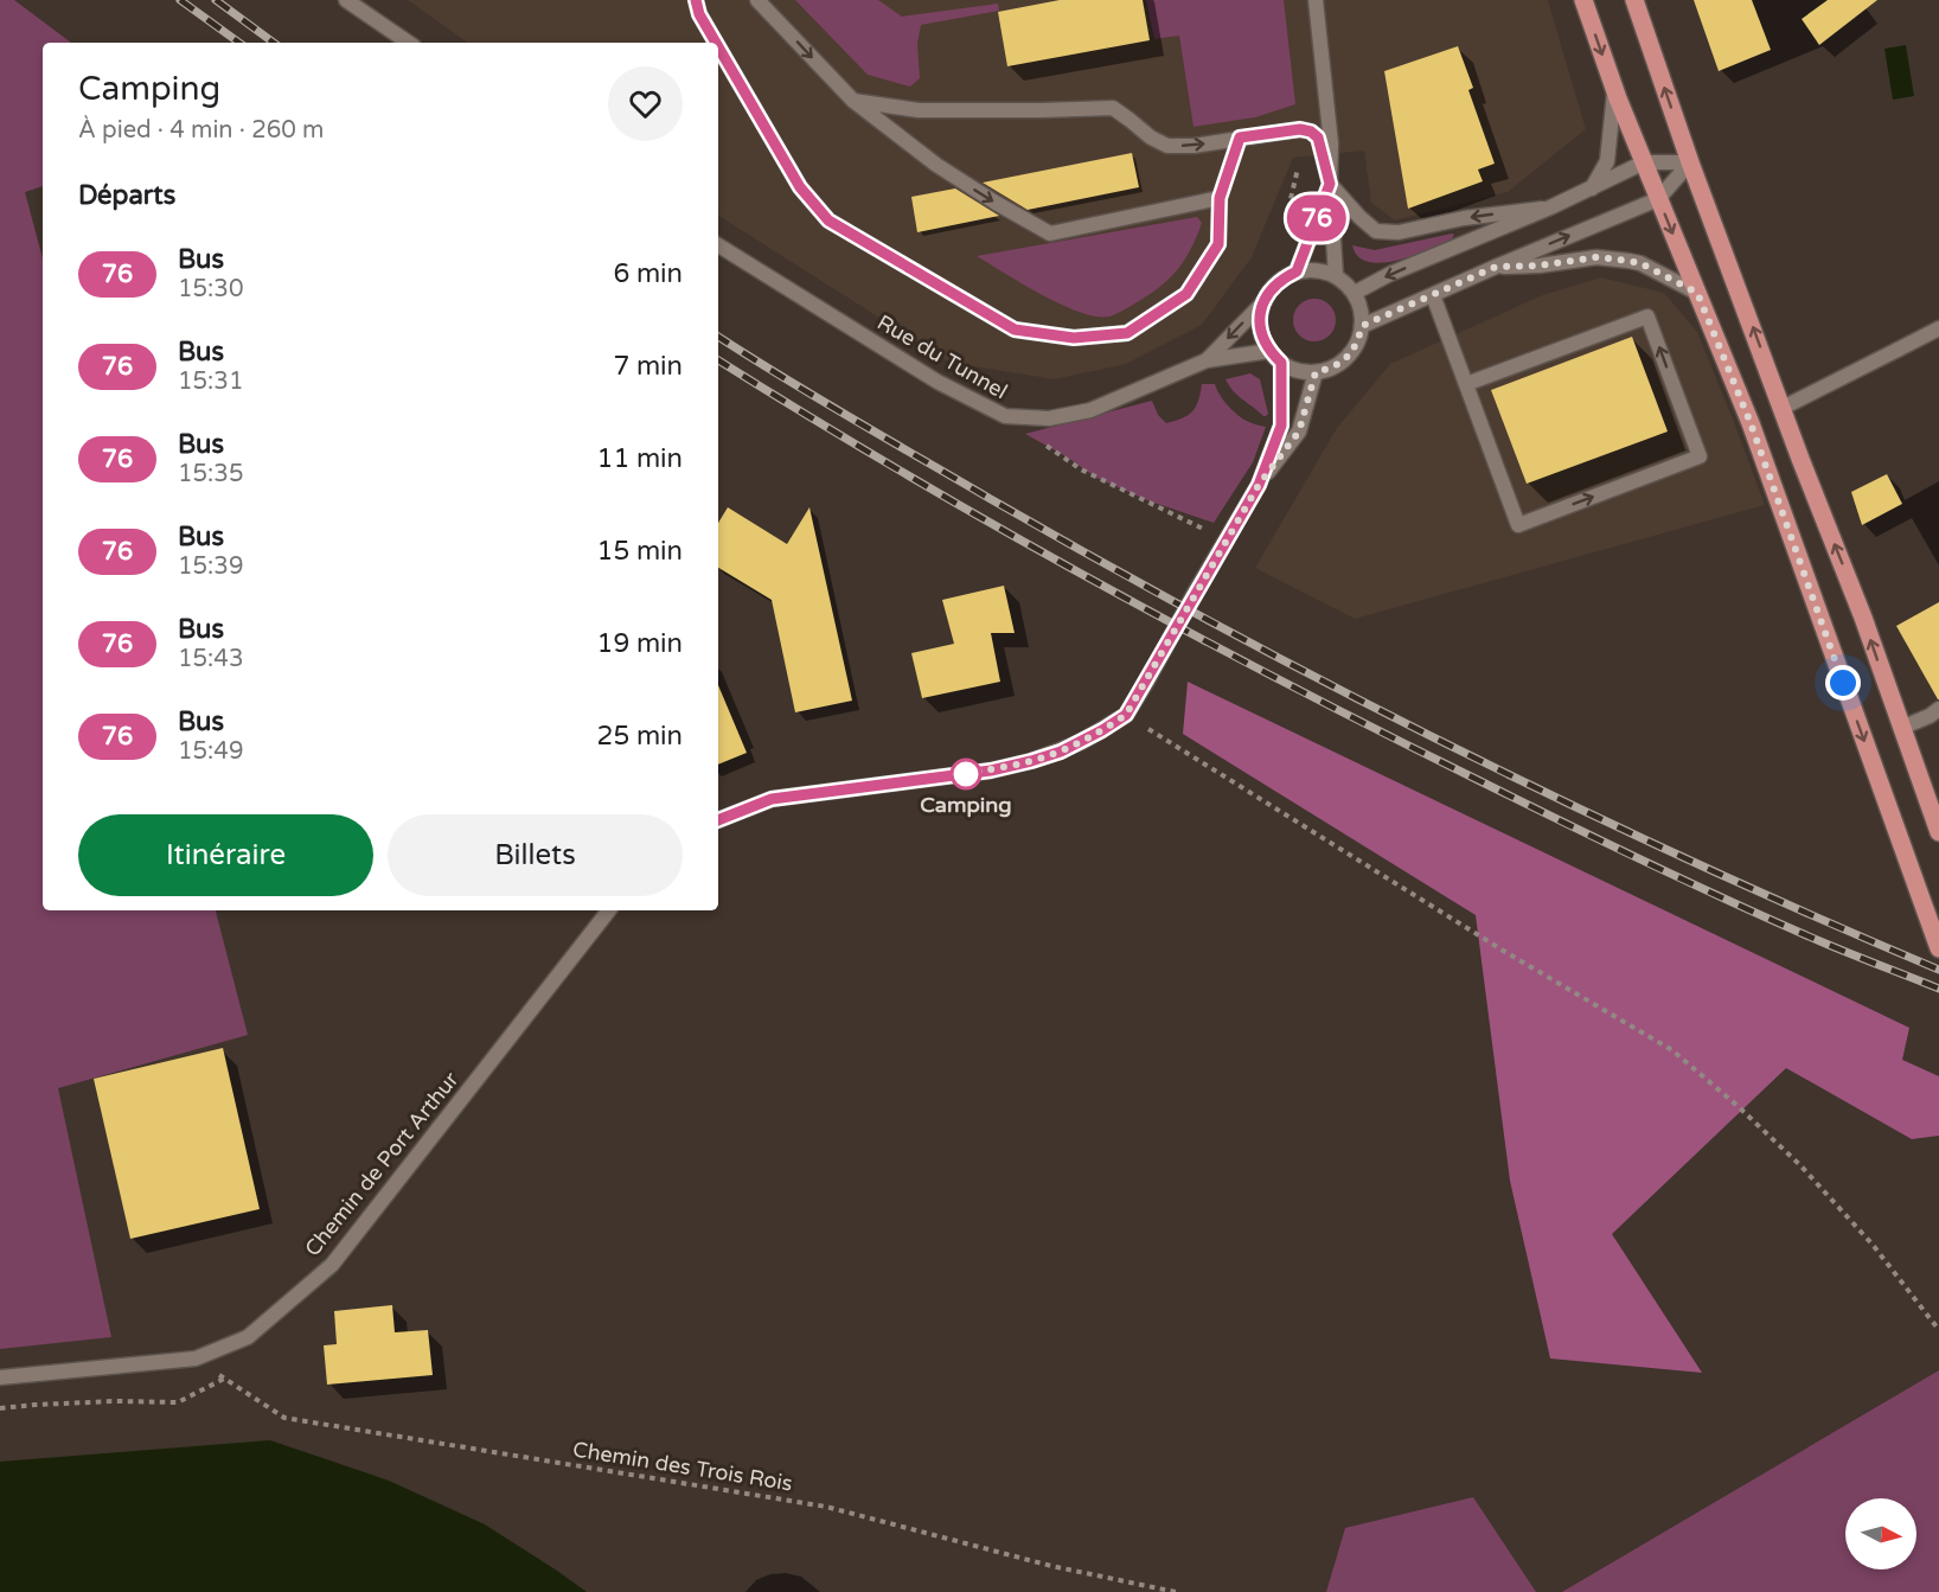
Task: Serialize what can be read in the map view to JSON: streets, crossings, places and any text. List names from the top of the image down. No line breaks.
{"streets":{"street":["Rue du Tunnel","Chemin de Port Arthur"],"path":["Chemin des Trois Rois"]},"crossings":[["Chemin de Port Arthur","Chemin des Trois Rois"]],"places":["Camping"],"lines":["bus line 76"],"north":"right","page":{"on_map":"76","heading":[["Camping","À pied · 4 min · 260 m"],"Départs"],"list":[{"mark":"76","name":"Bus","note":"15:30","value":"6 min"},{"mark":"76","name":"Bus","note":"15:31","value":"7 min"},{"mark":"76","name":"Bus","note":"15:35","value":"11 min"},{"mark":"76","name":"Bus","note":"15:39","value":"15 min"},{"mark":"76","name":"Bus","note":"15:43","value":"19 min"},{"mark":"76","name":"Bus","note":"15:49","value":"25 min"}],"buttons":["Itinéraire","Billets"]}}
